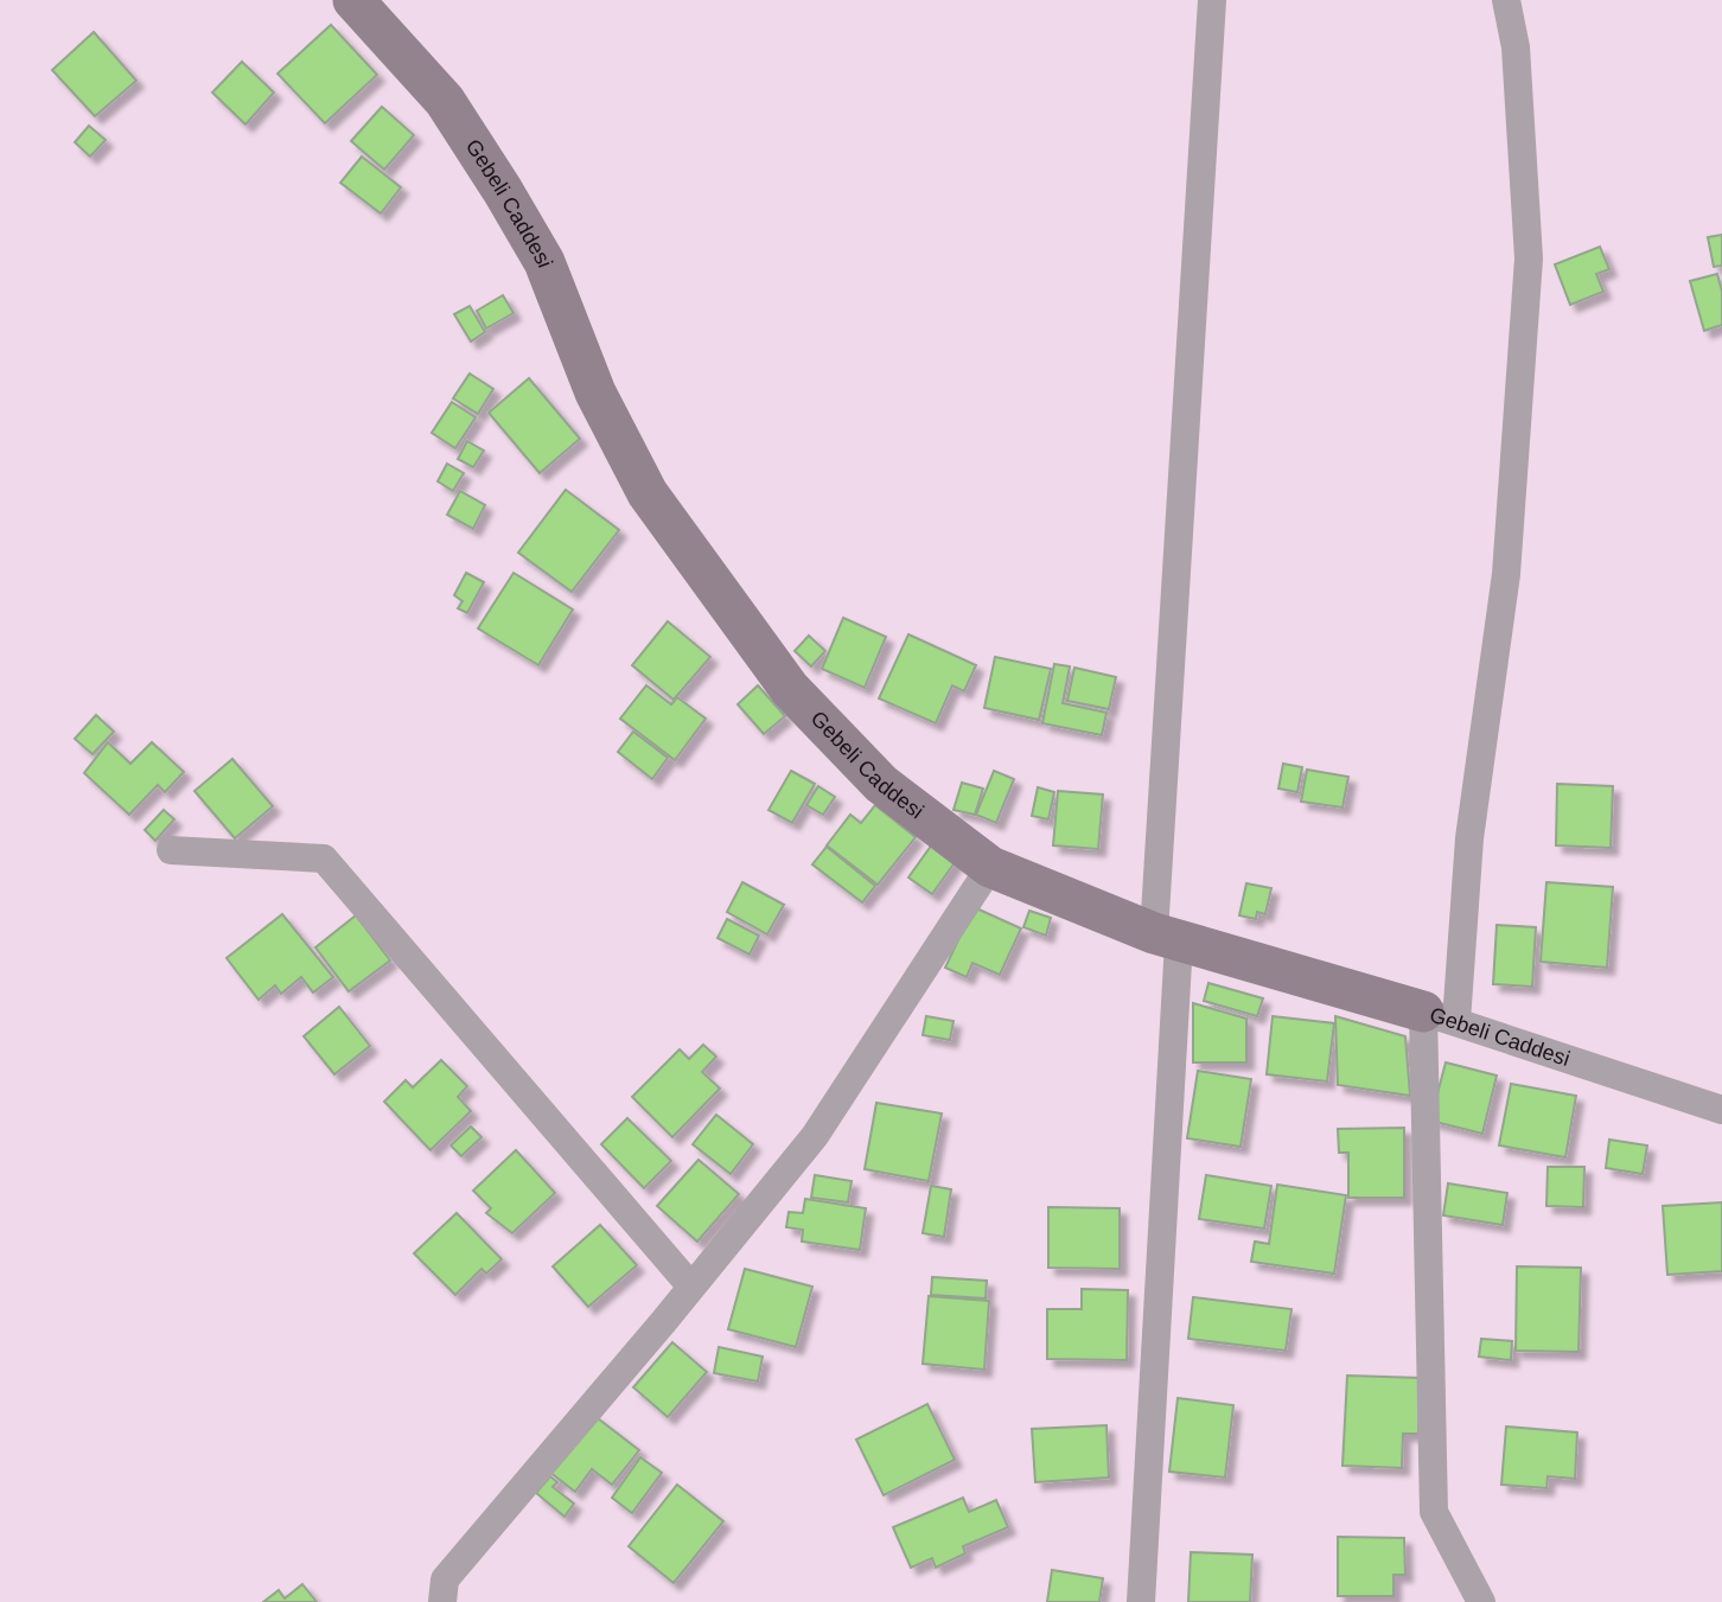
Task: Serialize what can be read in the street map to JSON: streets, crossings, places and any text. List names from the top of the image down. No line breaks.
{"streets":{"main road":["Gebeli Caddesi"]}}
